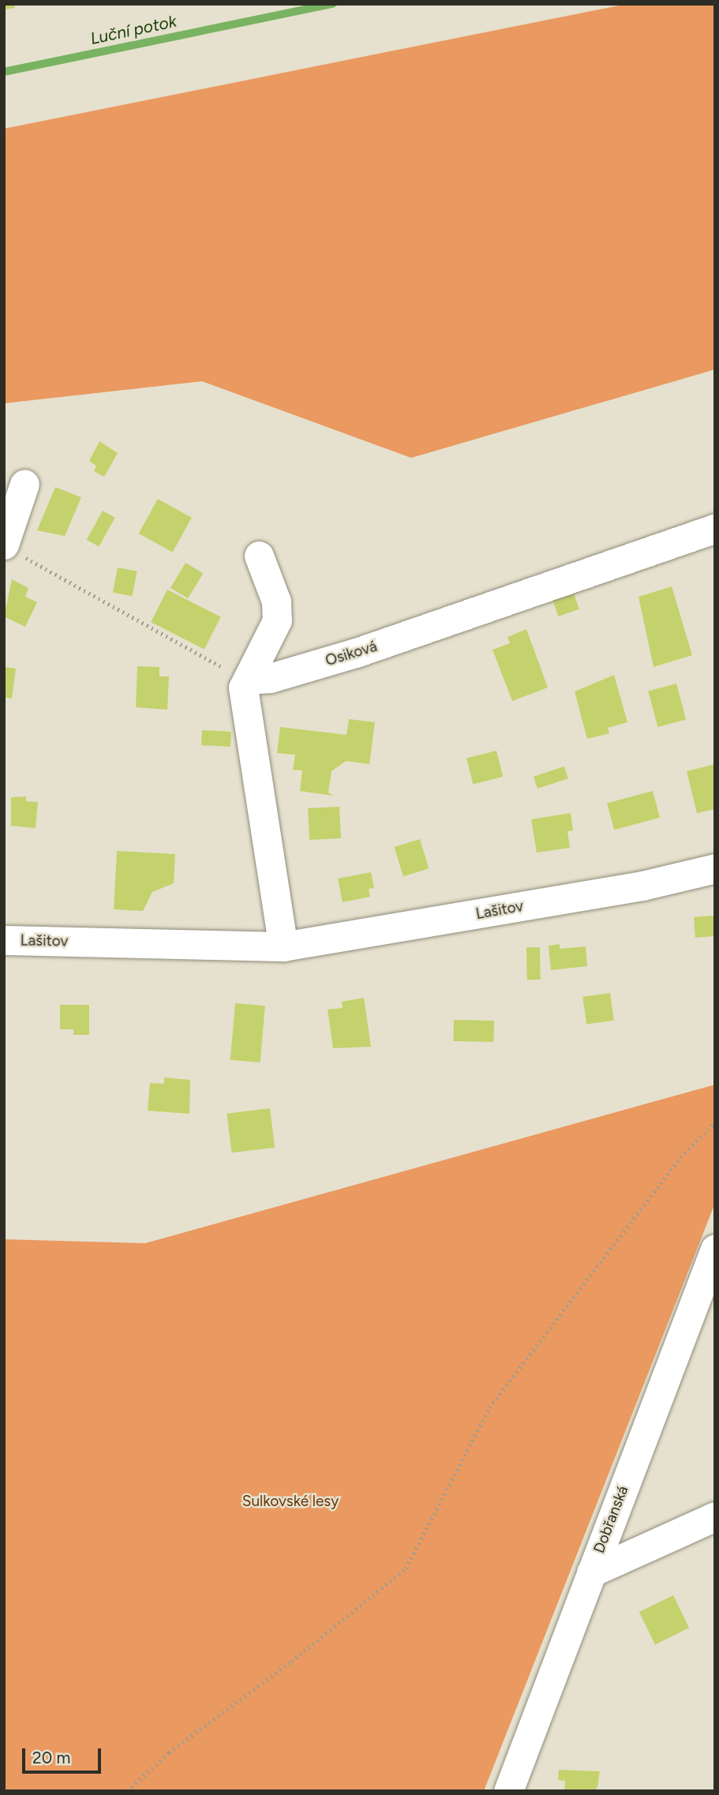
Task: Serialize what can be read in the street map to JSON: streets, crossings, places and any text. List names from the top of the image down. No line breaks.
{"streets":{"street":["Osiková","Lašitov","Dobřanská"]},"water":["Luční potok"],"parks":["Sulkovské lesy"],"scale_bar":"20 m"}
